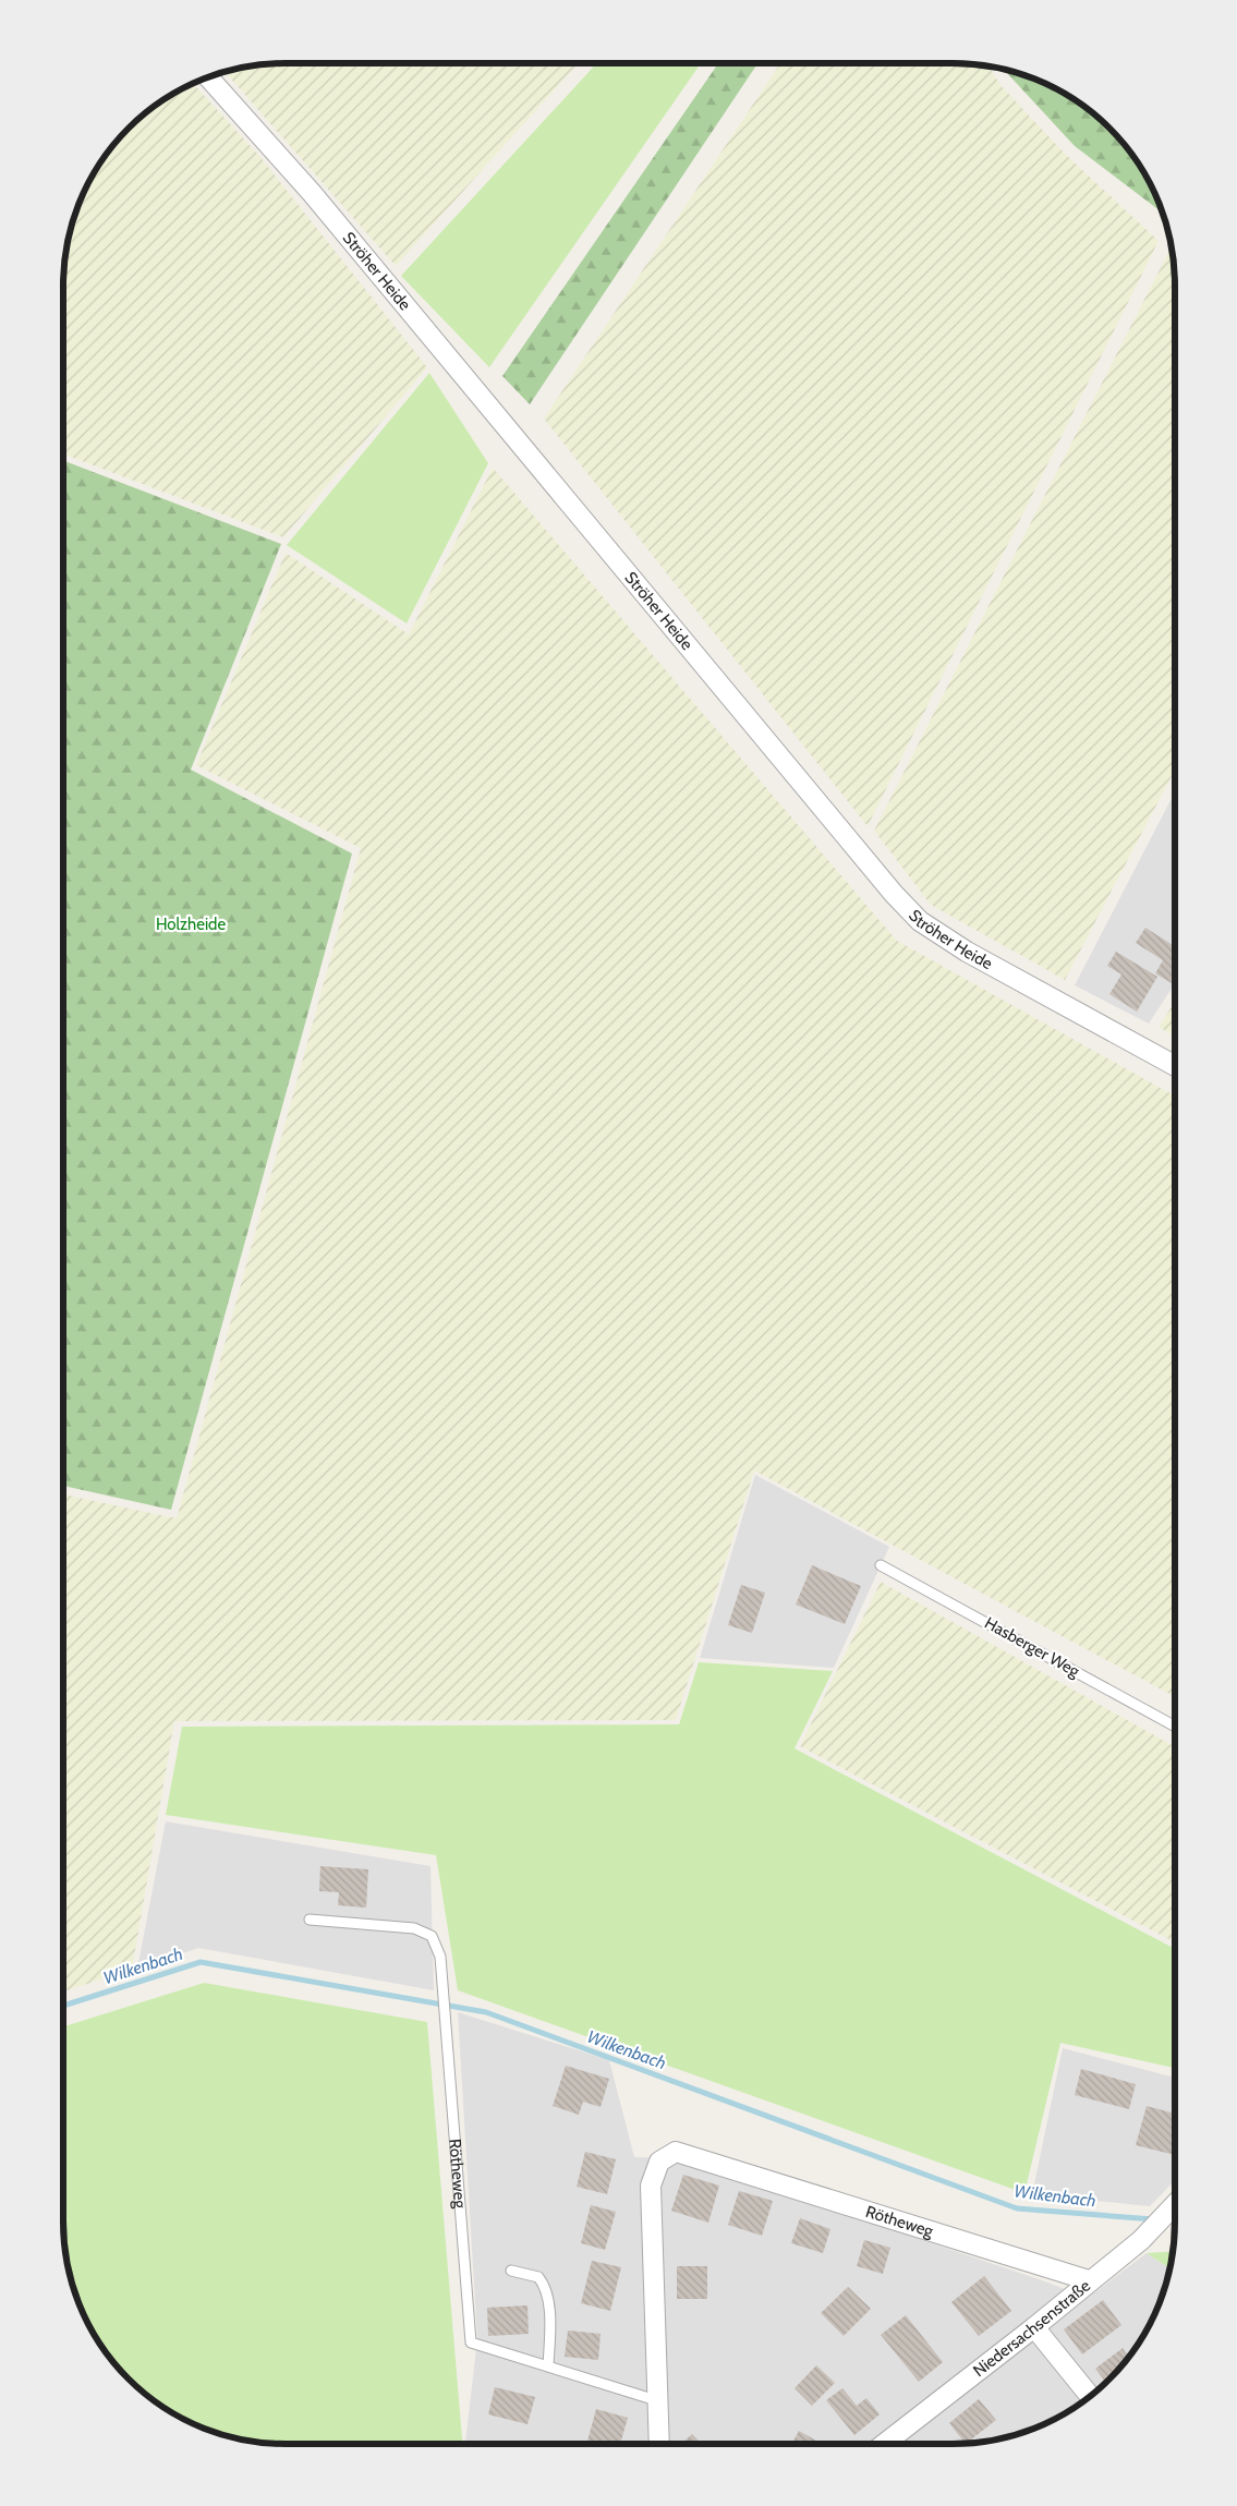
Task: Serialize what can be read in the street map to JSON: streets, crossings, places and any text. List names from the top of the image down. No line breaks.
{"streets":{"street":["Ströher Heide","Rötheweg","Niedersachsenstraße"],"lane":["Hasberger Weg"]},"crossings":[["Rötheweg","Niedersachsenstraße"]],"water":["Wilkenbach"],"parks":["Holzheide"]}
